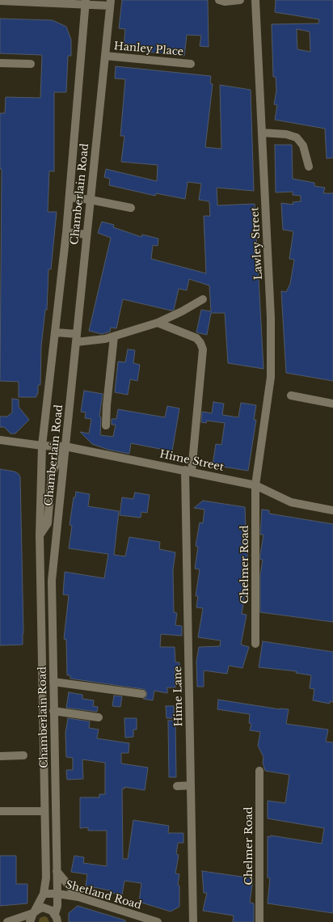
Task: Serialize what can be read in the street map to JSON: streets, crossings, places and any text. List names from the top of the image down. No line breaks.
{"streets":{"street":["Hanley Place","Chamberlain Road","Lawley Street","Hime Street","Chelmer Road","Hime Lane","Shetland Road"]},"crossings":[["Hanley Place","Chamberlain Road"],["Chamberlain Road","Hime Street"],["Chamberlain Road","Shetland Road"],["Lawley Street","Hime Street"],["Lawley Street","Chelmer Road"],["Hime Street","Chelmer Road"],["Hime Street","Hime Lane"]]}
